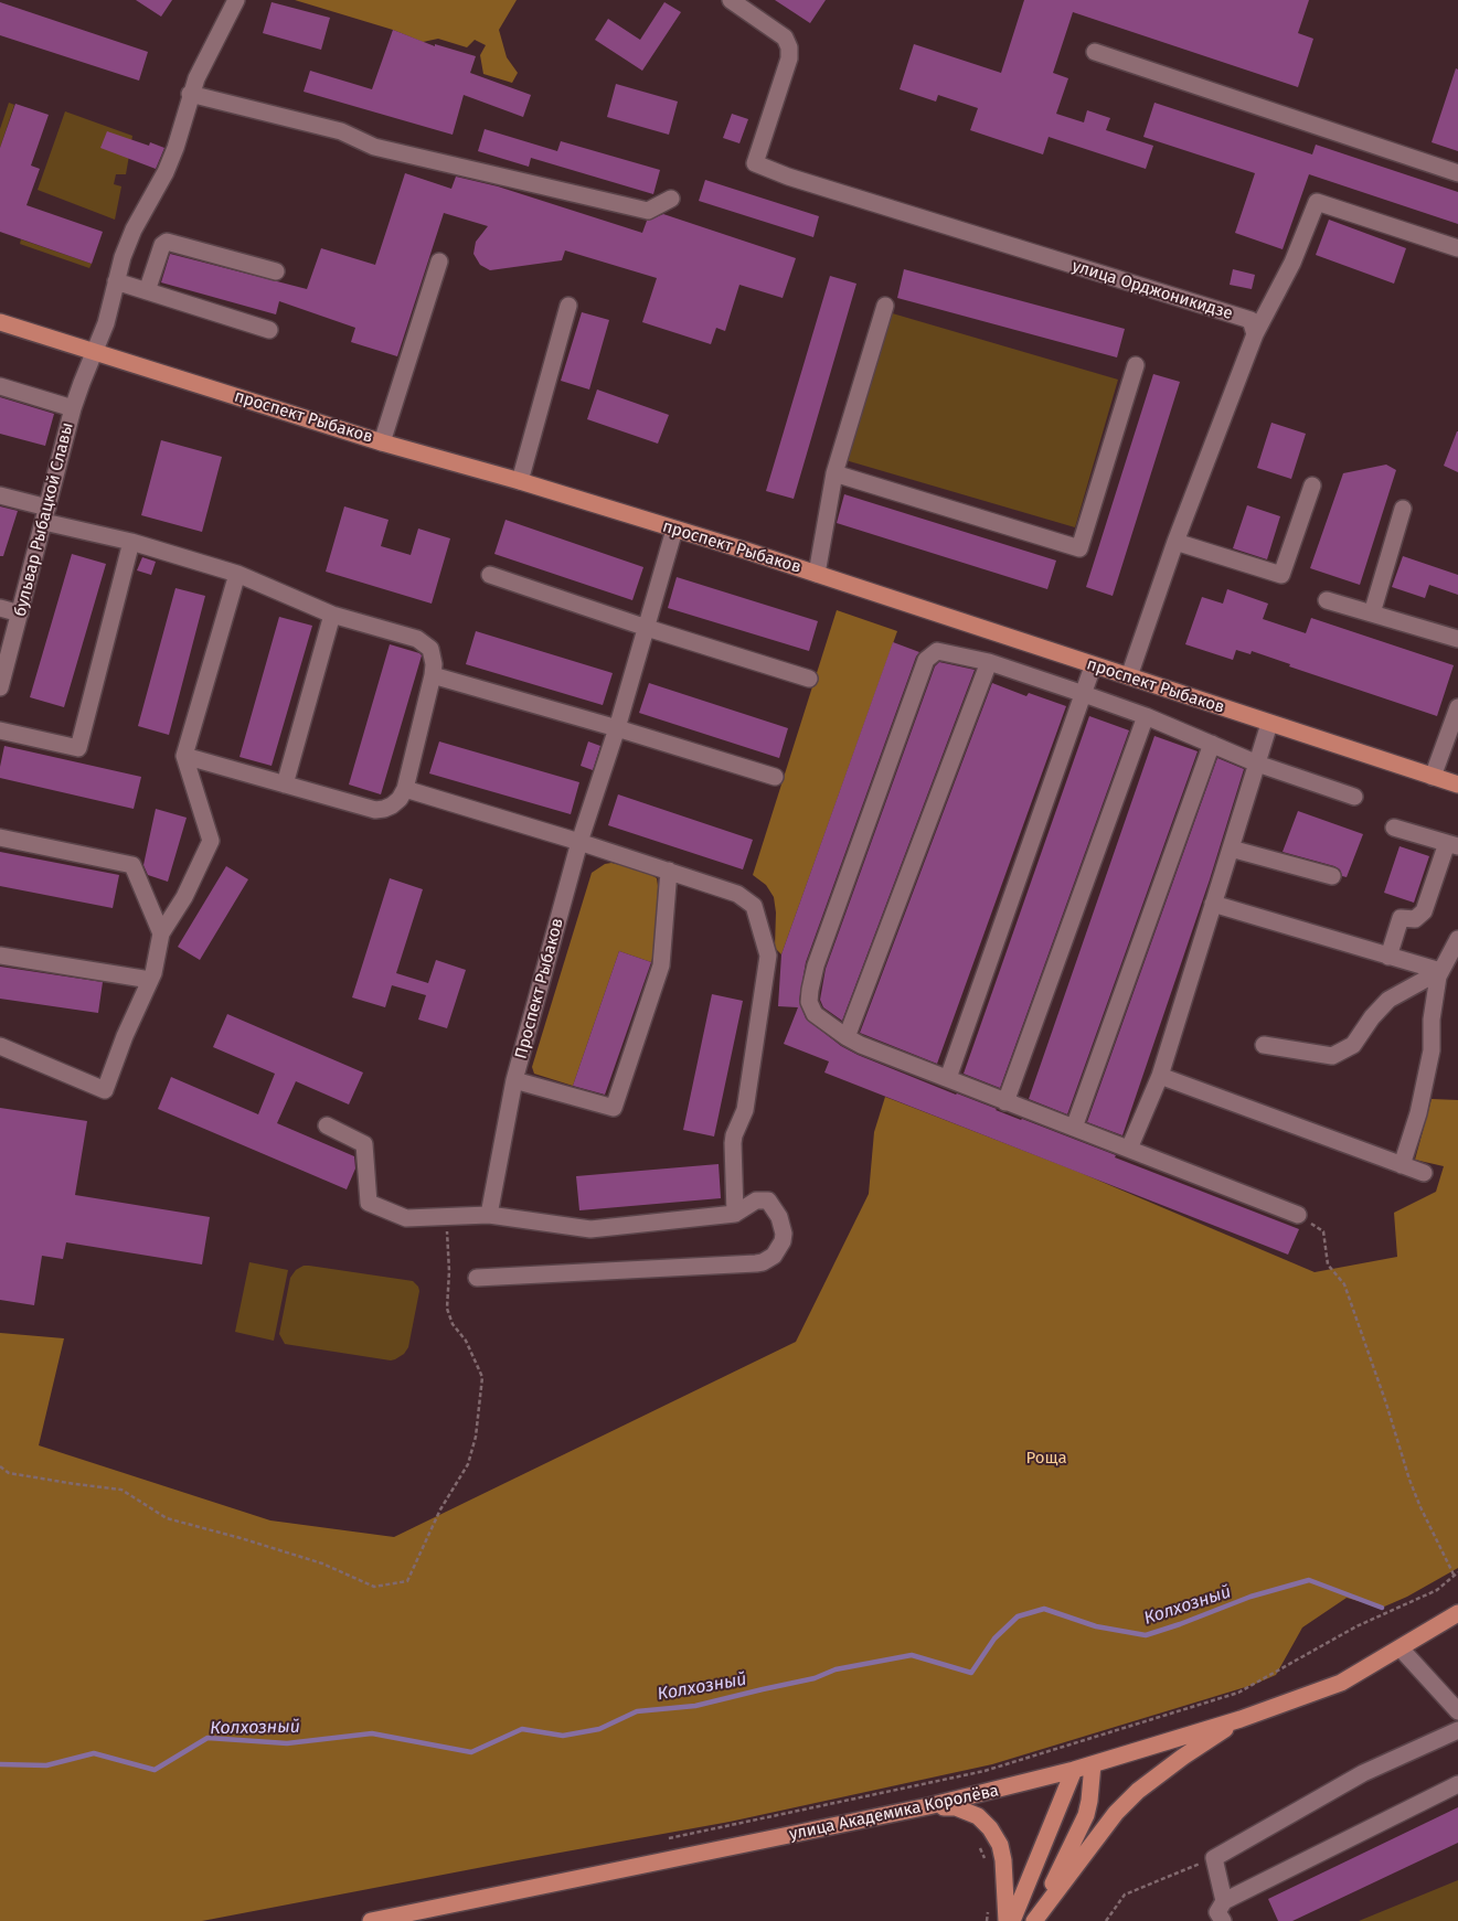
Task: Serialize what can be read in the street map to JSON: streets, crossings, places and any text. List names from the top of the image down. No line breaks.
{"streets":{"main road":["проспект Рыбаков","улица Академика Королёва"],"street":["улица Орджоникидзе","бульвар Рыбацкой Славы","Проспект Рыбаков"]},"crossings":[["проспект Рыбаков","бульвар Рыбацкой Славы"],["проспект Рыбаков","Проспект Рыбаков"]],"water":["Колхозный"],"parks":["Роща"]}
